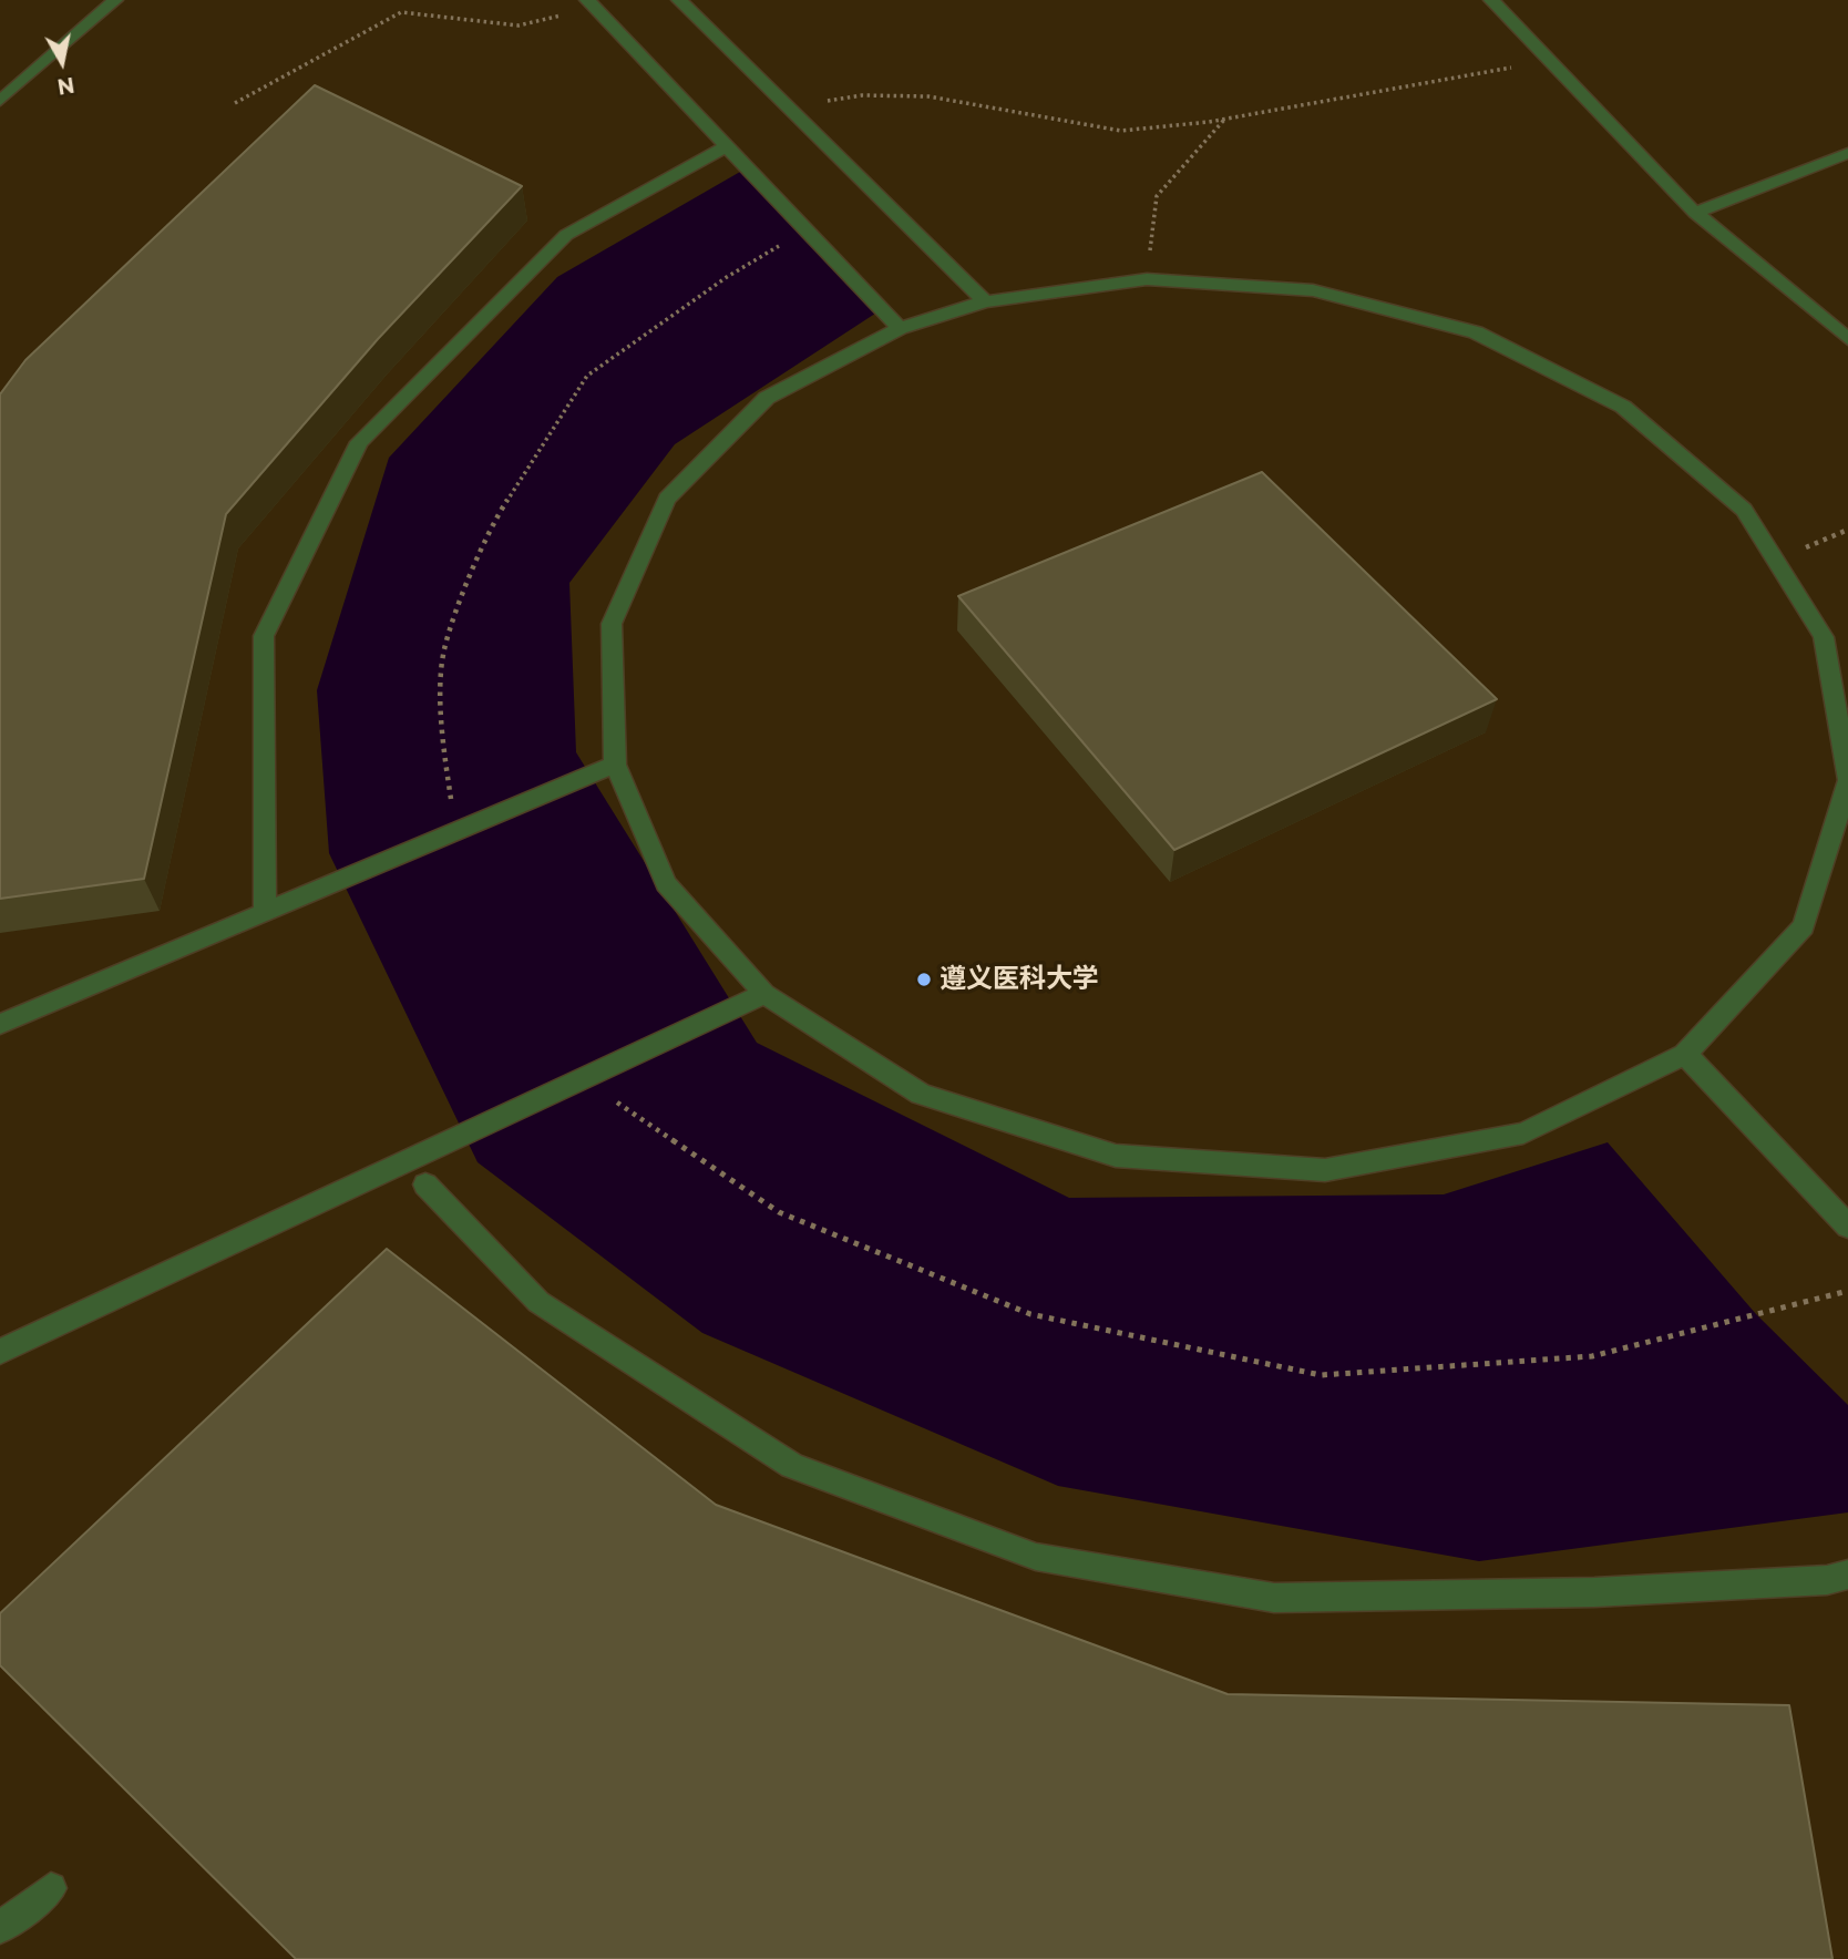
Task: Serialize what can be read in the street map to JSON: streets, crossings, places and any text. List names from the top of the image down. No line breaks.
{"places":["遵义医科大学"],"north":"bottom"}
